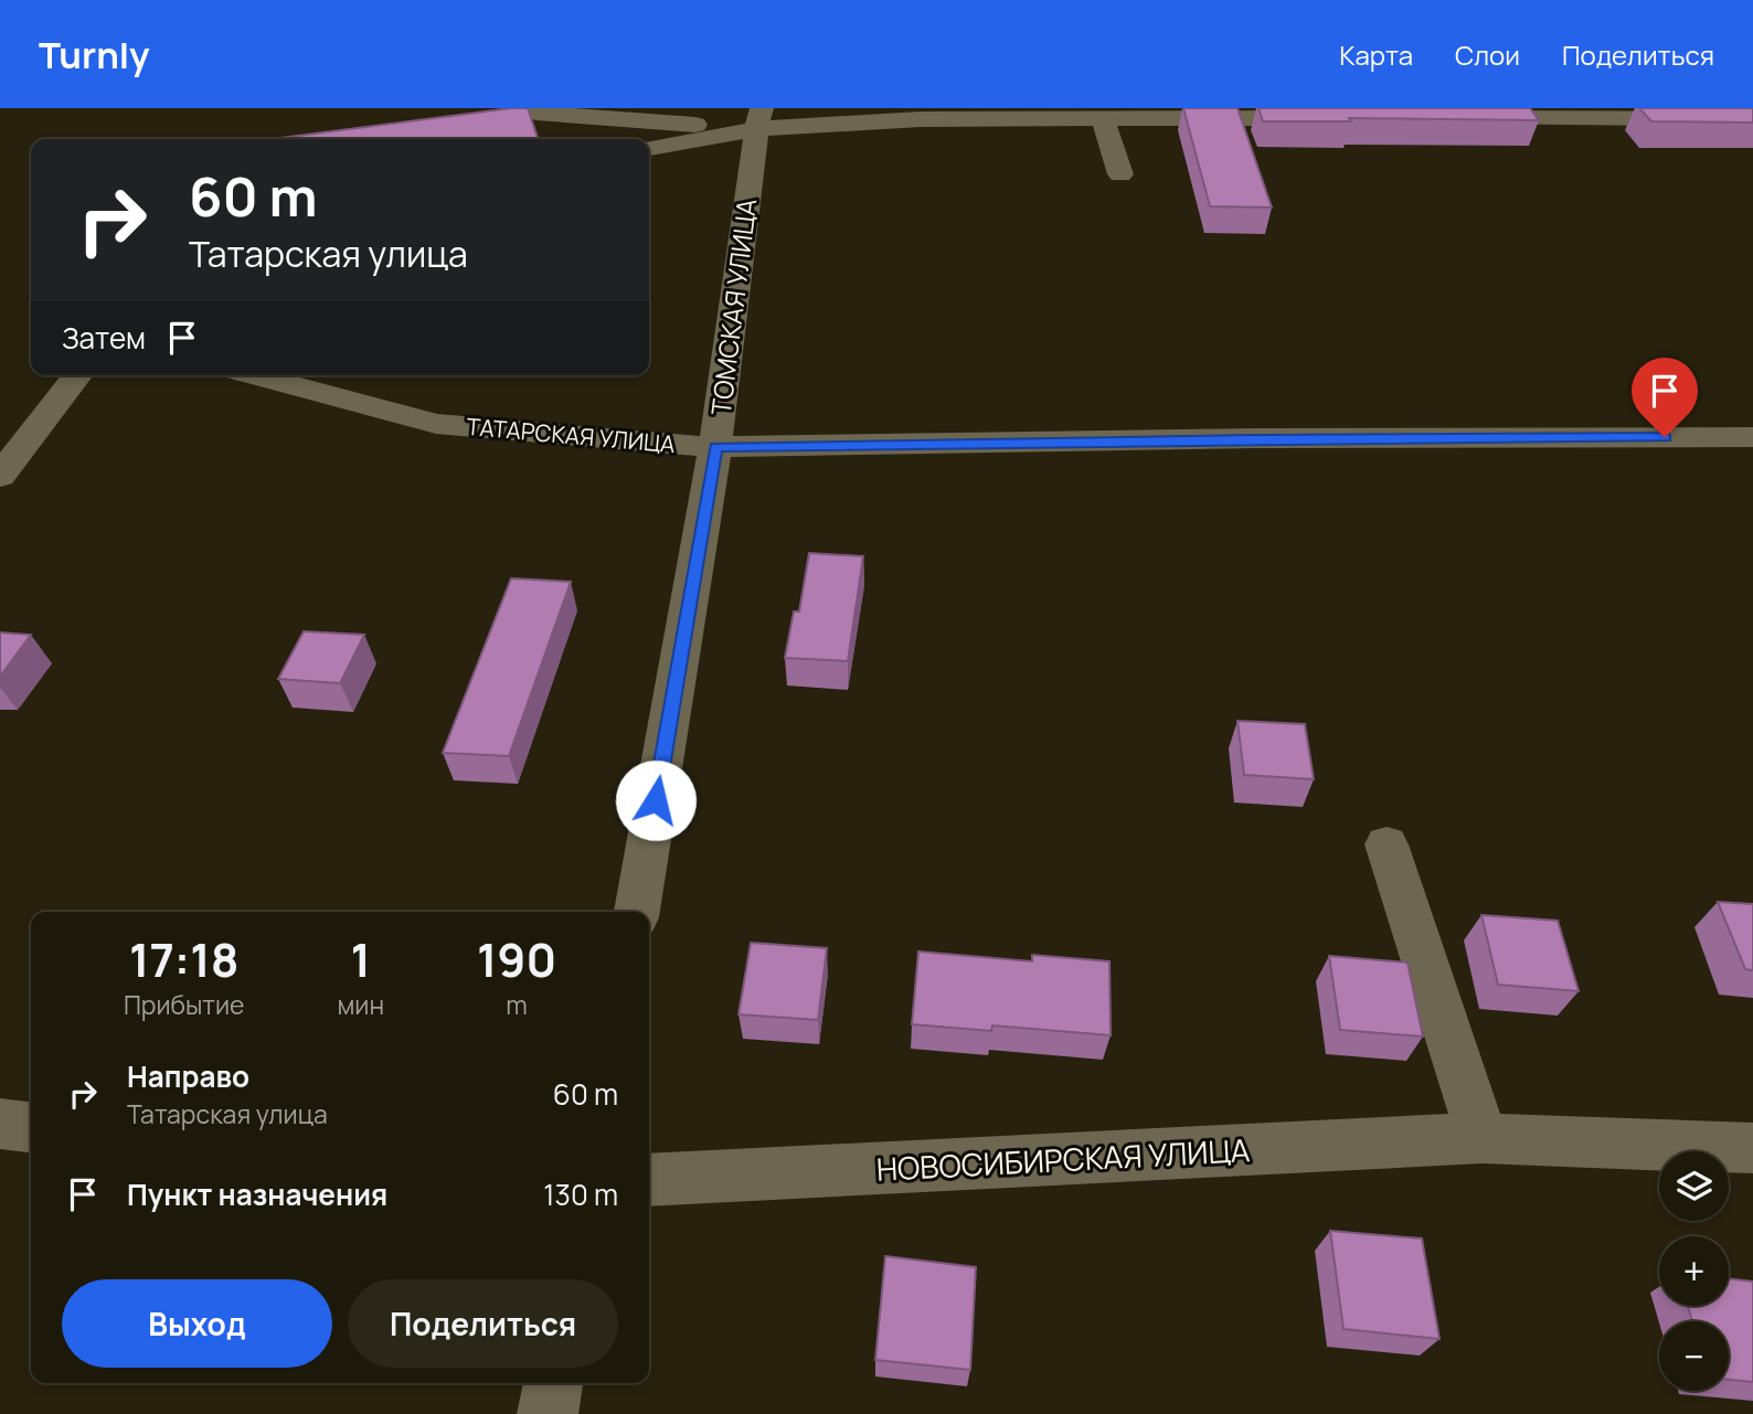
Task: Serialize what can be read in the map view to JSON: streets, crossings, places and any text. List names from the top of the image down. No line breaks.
{"streets":{"street":["ТОМСКАЯ УЛИЦА","ТАТАРСКАЯ УЛИЦА","НОВОСИБИРСКАЯ УЛИЦА"]},"crossings":[["ТОМСКАЯ УЛИЦА","ТАТАРСКАЯ УЛИЦА"]],"page":{"header":"Turnly","nav":["Карта","Слои","Поделиться"],"turn":["60 m","Татарская улица"],"then":"Затем","eta":["17:18","Прибытие","1","мин","190","m"],"list":[{"name":"Направо","note":"Татарская улица","value":"60 m"},{"name":"Пункт назначения","value":"130 m"}],"map_buttons":["+","−"],"buttons":["Выход","Поделиться"]}}
